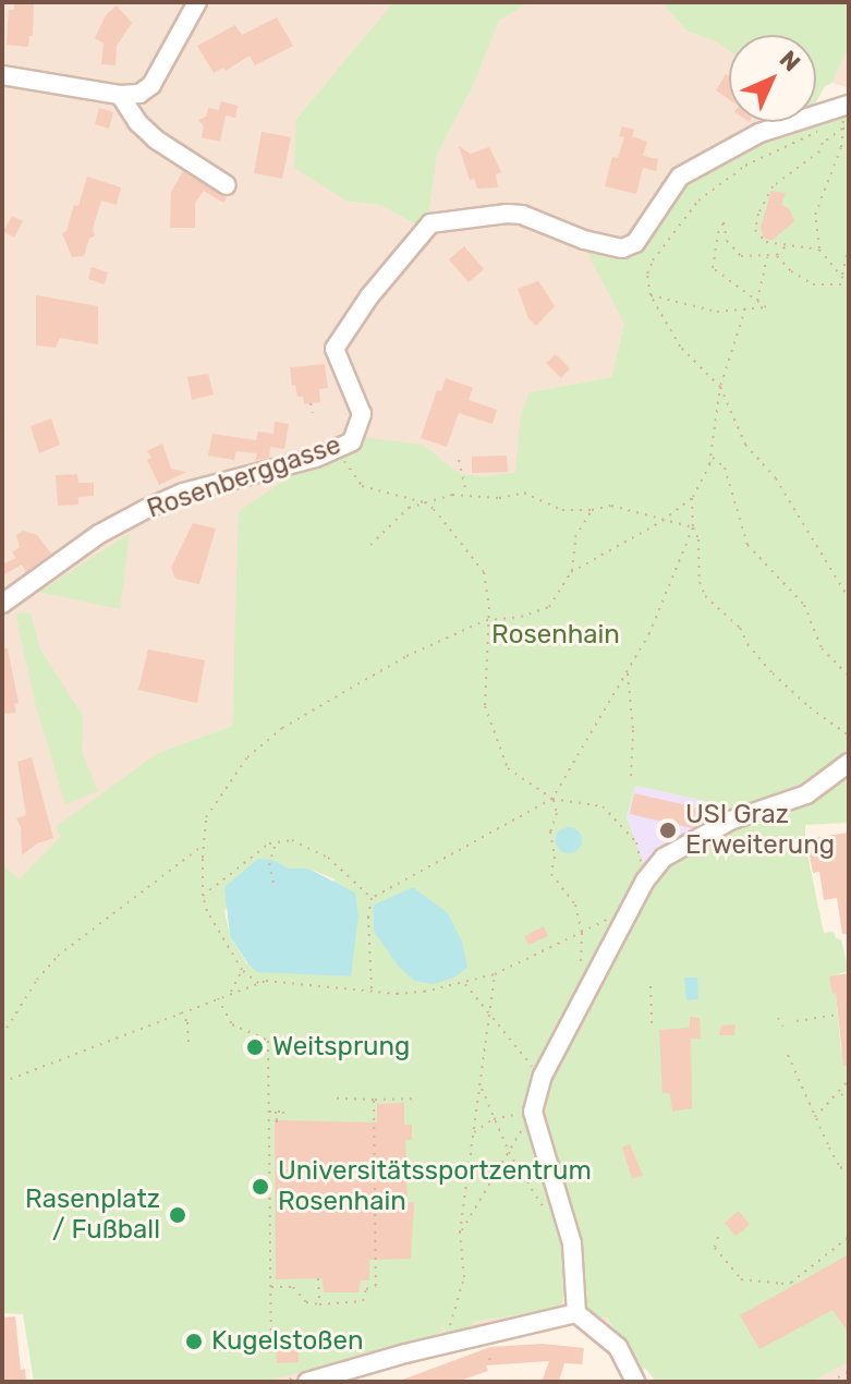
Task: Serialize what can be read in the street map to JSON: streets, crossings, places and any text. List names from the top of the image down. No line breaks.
{"streets":{"street":["Rosenberggasse"]},"parks":["Rosenhain"],"places":["USI Graz Erweiterung","Weitsprung","Universitätssportzentrum Rosenhain","Rasenplatz / Fußball","Kugelstoßen"],"north":"top right"}
